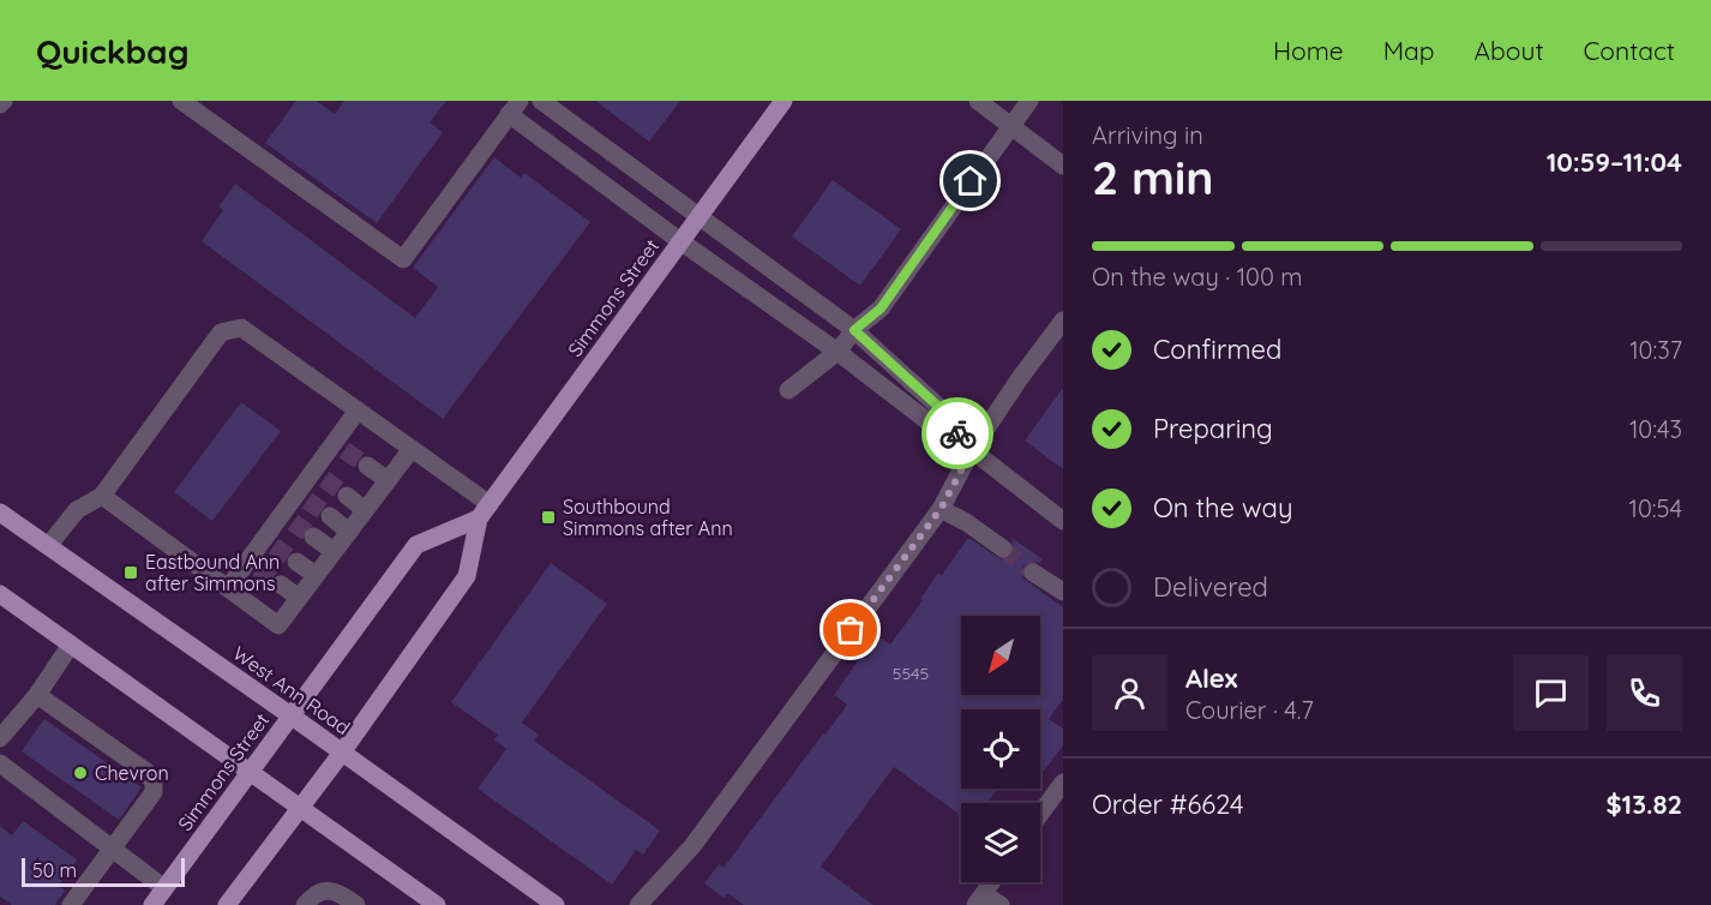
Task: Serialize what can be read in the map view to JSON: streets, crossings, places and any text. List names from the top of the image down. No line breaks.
{"streets":{"main road":["Simmons Street","West Ann Road"]},"crossings":[["Simmons Street","West Ann Road"]],"places":{"transit":["Southbound Simmons after Ann","Eastbound Ann after Simmons"],"other":["Chevron"]},"house_numbers":["5545"],"scale_bar":"50 m","north":"bottom left","page":{"header":"Quickbag","nav":["Home","Map","About","Contact"],"heading":["2 min","Arriving in","10:59–11:04"],"panel":["Alex","Courier · 4.7","Order #6624","$13.82"],"bar":"On the way · 100 m","list":[["Confirmed","10:37"],["Preparing","10:43"],["On the way","10:54"],"Delivered"],"scale":"50 m"}}
